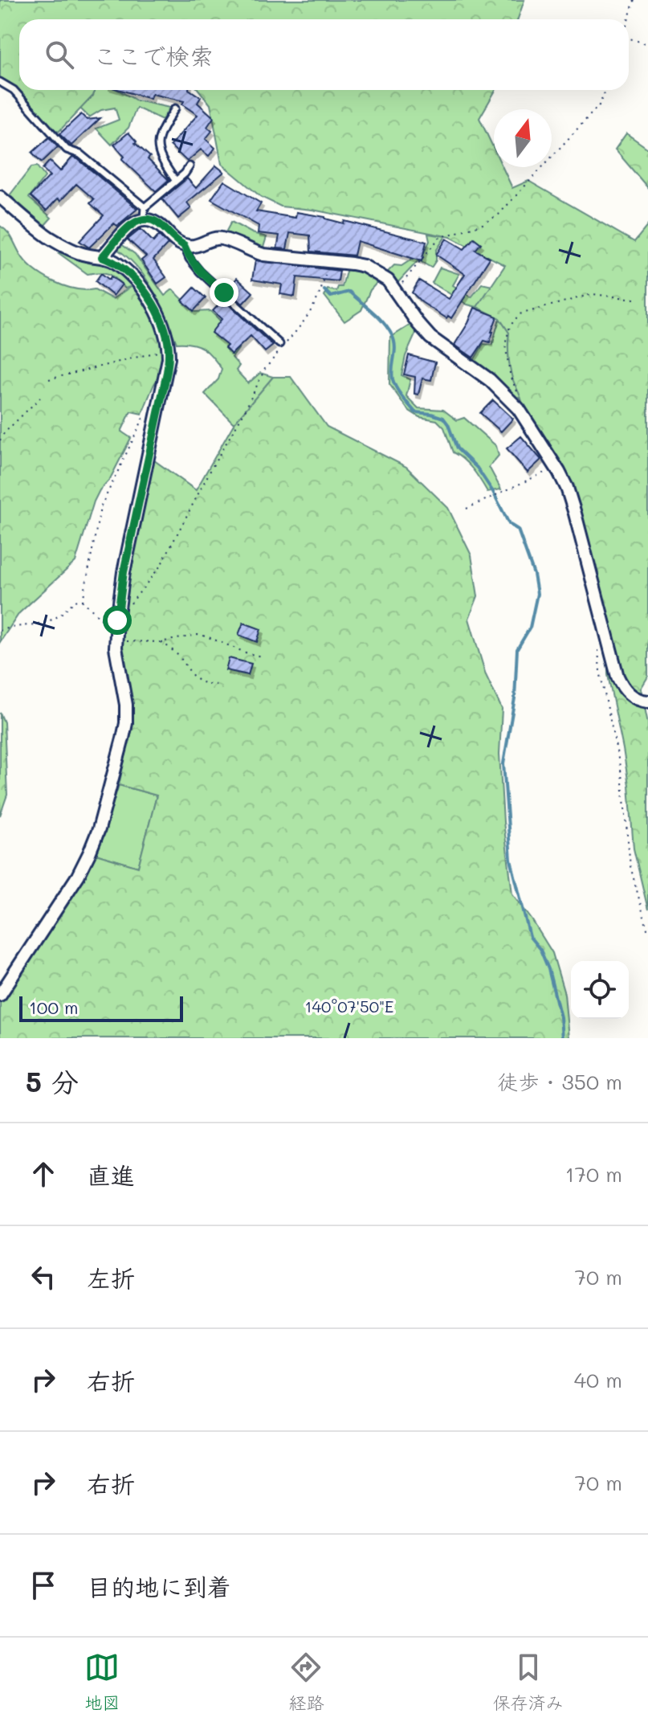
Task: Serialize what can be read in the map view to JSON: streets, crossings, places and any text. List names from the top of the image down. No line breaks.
{"scale_bar":"100 m","north":"top","page":{"search":"ここで検索","scale":"100 m","heading":["5 分","徒歩 · 350 m"],"list":[["直進","170 m"],["左折","70 m"],["右折","40 m"],["右折","70 m"],"目的地に到着"],"nav":["地図","経路","保存済み"]},"coordinates":["140°07'50\"E"]}
